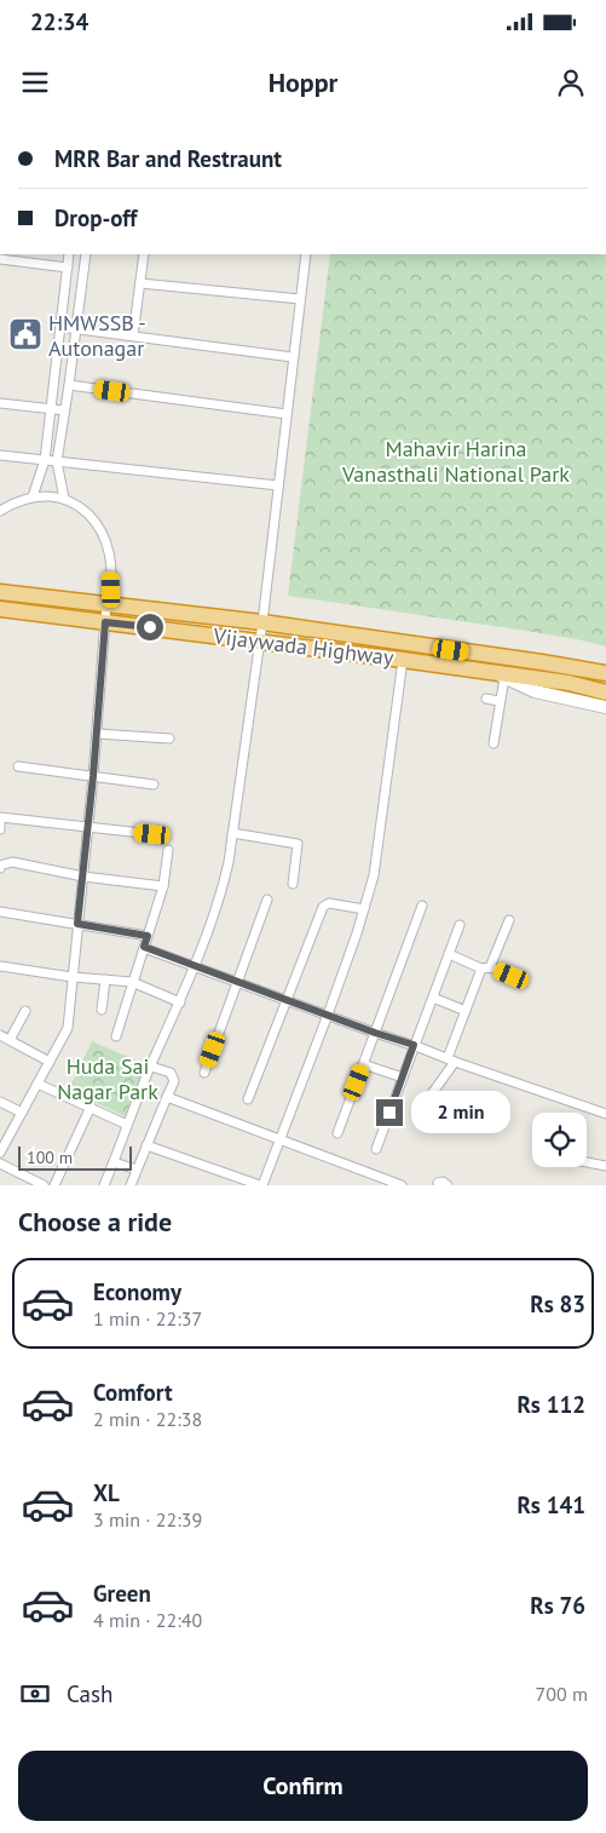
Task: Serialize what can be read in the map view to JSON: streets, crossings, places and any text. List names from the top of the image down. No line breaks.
{"streets":{"highway":["Vijaywada Highway"]},"parks":["Mahavir Harina Vanasthali National Park","Huda Sai Nagar Park"],"places":{"public building":["HMWSSB - Autonagar"]},"scale_bar":"100 m","page":{"status":"22:34","header":"Hoppr","banner":["MRR Bar and Restraunt","Drop-off"],"bubble":"2 min","scale":"100 m","heading":"Choose a ride","list":[{"name":"Economy","note":"1 min · 22:37","value":"Rs 83"},{"name":"Comfort","note":"2 min · 22:38","value":"Rs 112"},{"name":"XL","note":"3 min · 22:39","value":"Rs 141"},{"name":"Green","note":"4 min · 22:40","value":"Rs 76"}],"pay":["Cash","700 m"],"buttons":"Confirm"}}
